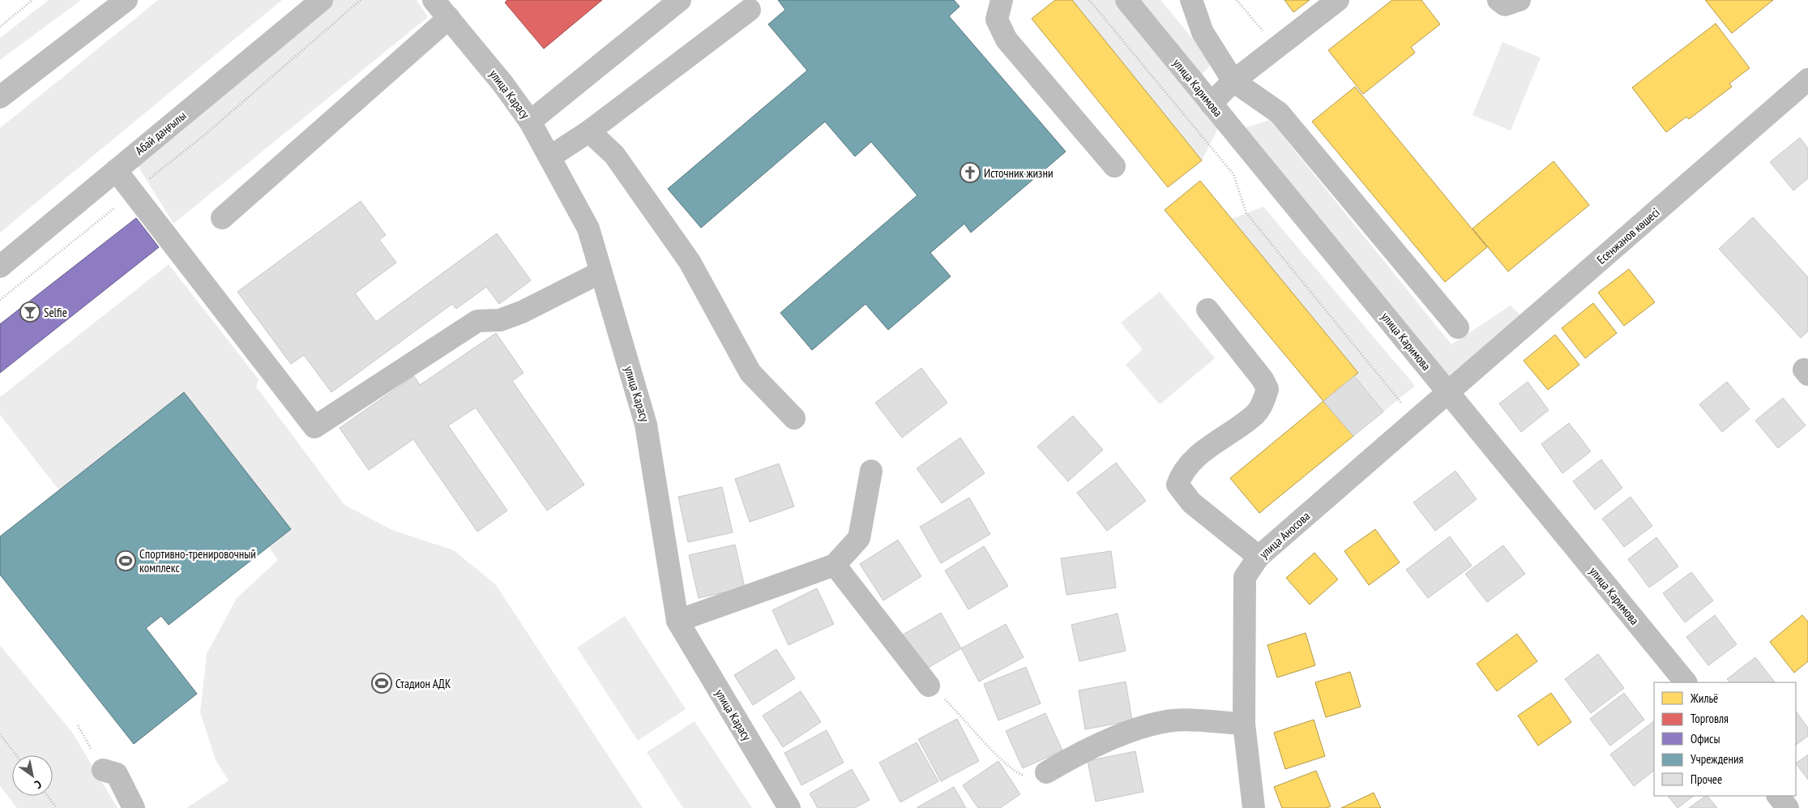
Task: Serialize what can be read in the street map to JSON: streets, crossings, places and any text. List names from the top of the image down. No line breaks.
{"streets":{"street":["улица Каримова","улица Карасу","Абай даңғылы","Есенжанов көшесі","улица Аносова"]},"crossings":[["улица Каримова","Есенжанов көшесі"],["улица Каримова","улица Аносова"],["Есенжанов көшесі","улица Аносова"]],"places":{"church":["Источник жизни"],"bar":["Selfie"],"sports":["Спортивно-тренировочный комплекс","Стадион АДК"]},"legend":["Жильё","Торговля","Офисы","Учреждения","Прочее"],"north":"bottom right"}
